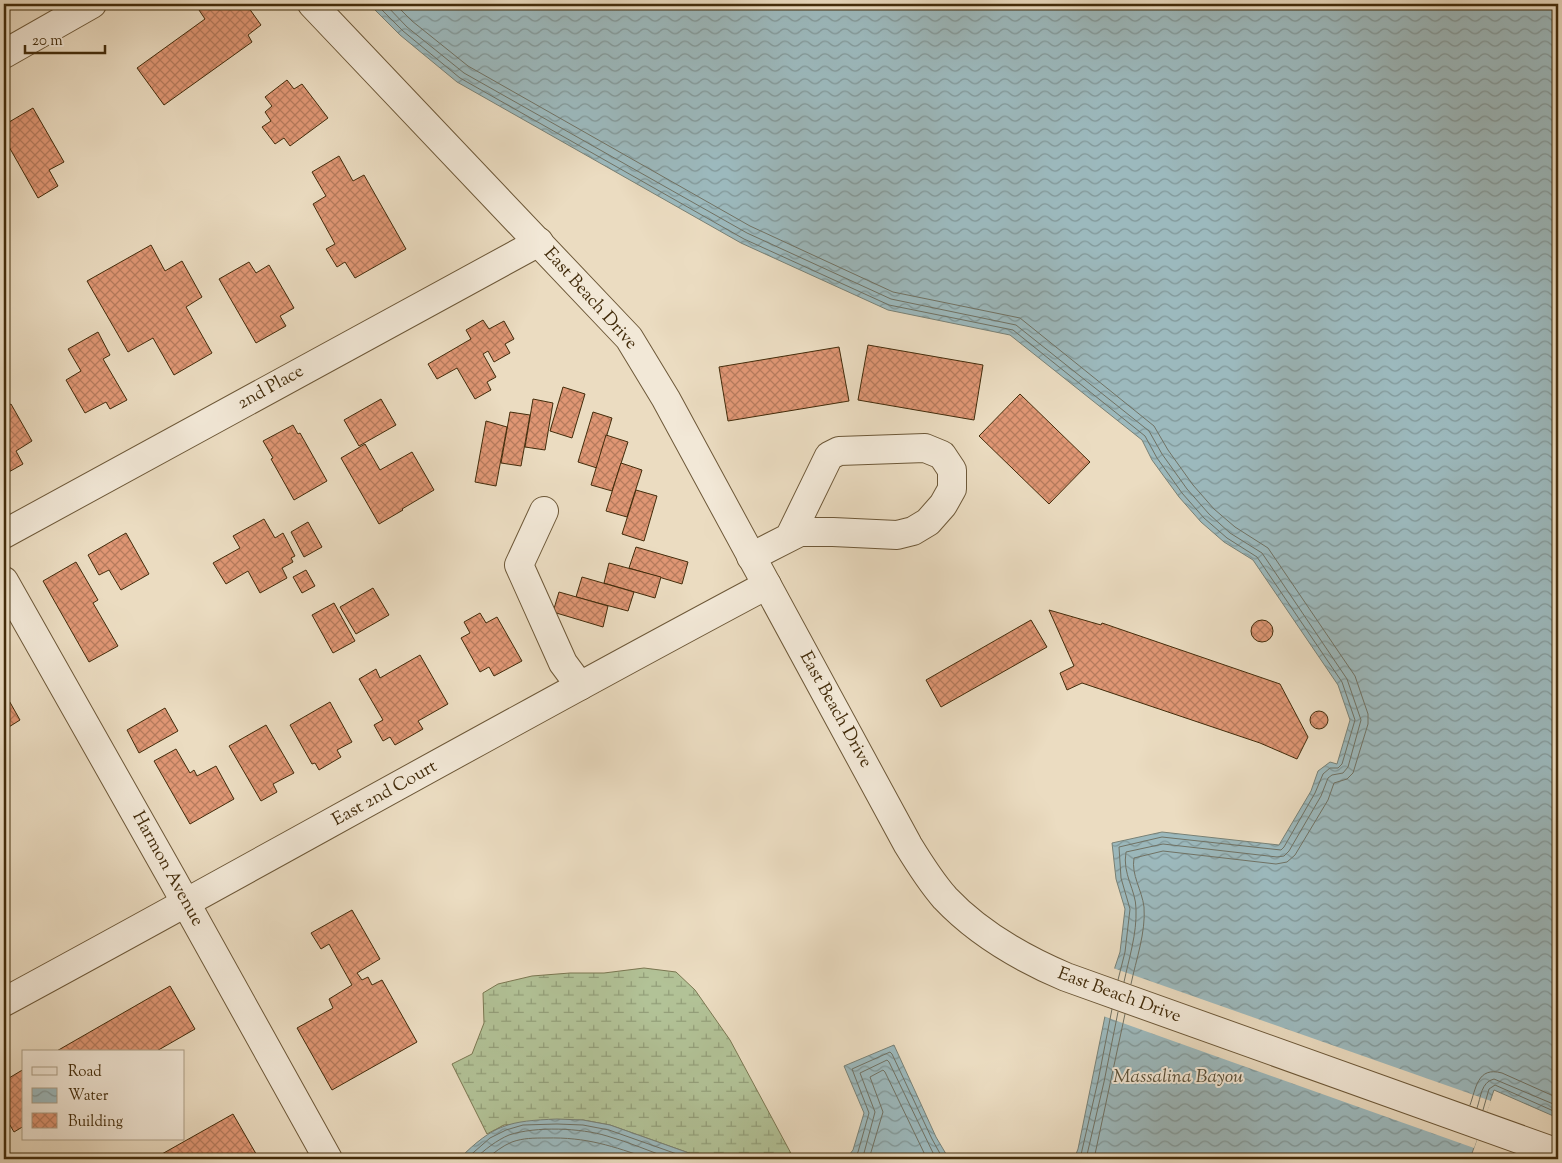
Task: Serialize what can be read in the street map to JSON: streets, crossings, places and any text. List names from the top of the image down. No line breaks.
{"streets":{"street":["East Beach Drive","2nd Place","East 2nd Court","Harmon Avenue"]},"crossings":[["East Beach Drive","2nd Place"],["East Beach Drive","East 2nd Court"],["East 2nd Court","Harmon Avenue"]],"water":["Massalina Bayou"],"legend":["Road","Water","Building"],"scale_bar":"20 m"}
